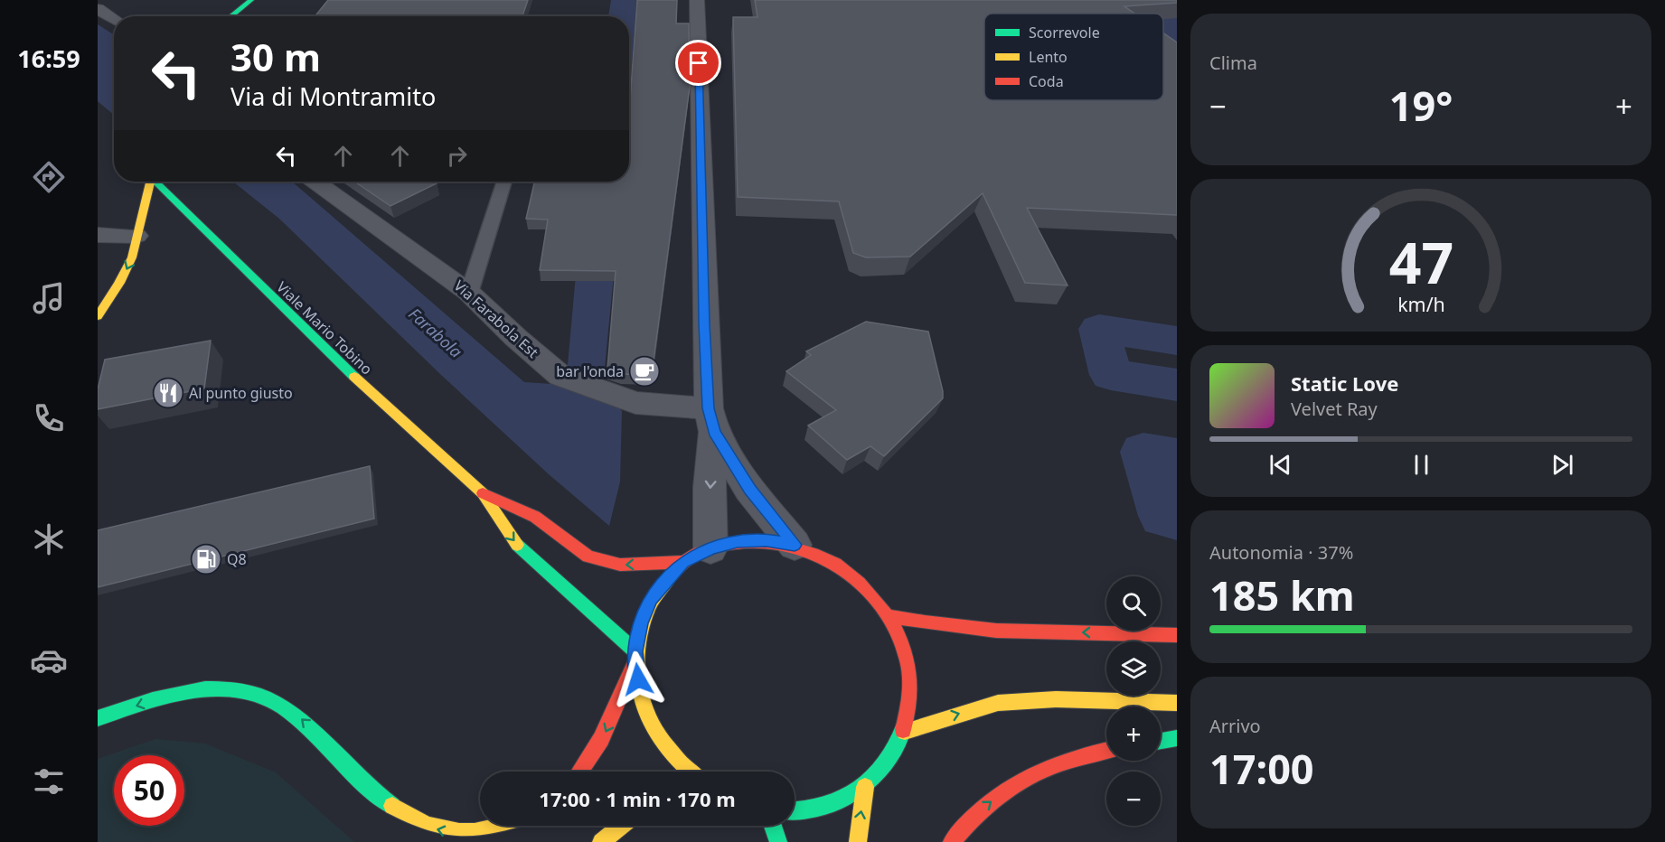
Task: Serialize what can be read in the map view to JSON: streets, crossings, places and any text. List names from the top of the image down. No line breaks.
{"streets":{"main road":["Viale Mario Tobino"],"street":["Via Farabola Est"]},"water":["Farabola"],"places":{"cafe":["bar l'onda"],"restaurant":["Al punto giusto"],"fuel station":["Q8"]},"legend":["Scorrevole","Lento","Coda"],"page":{"tabs":"16:59","tile":["Clima",["Autonomia · 37%","185 km"],["Arrivo","17:00"]],"turn":["30 m","Via di Montramito"],"heat":["−","19°","+"],"song":["Static Love","Velvet Ray"],"map_buttons":["+","−"],"limit":"50","trip":"17:00 · 1 min · 170 m","gauge":["47","km/h"]}}
